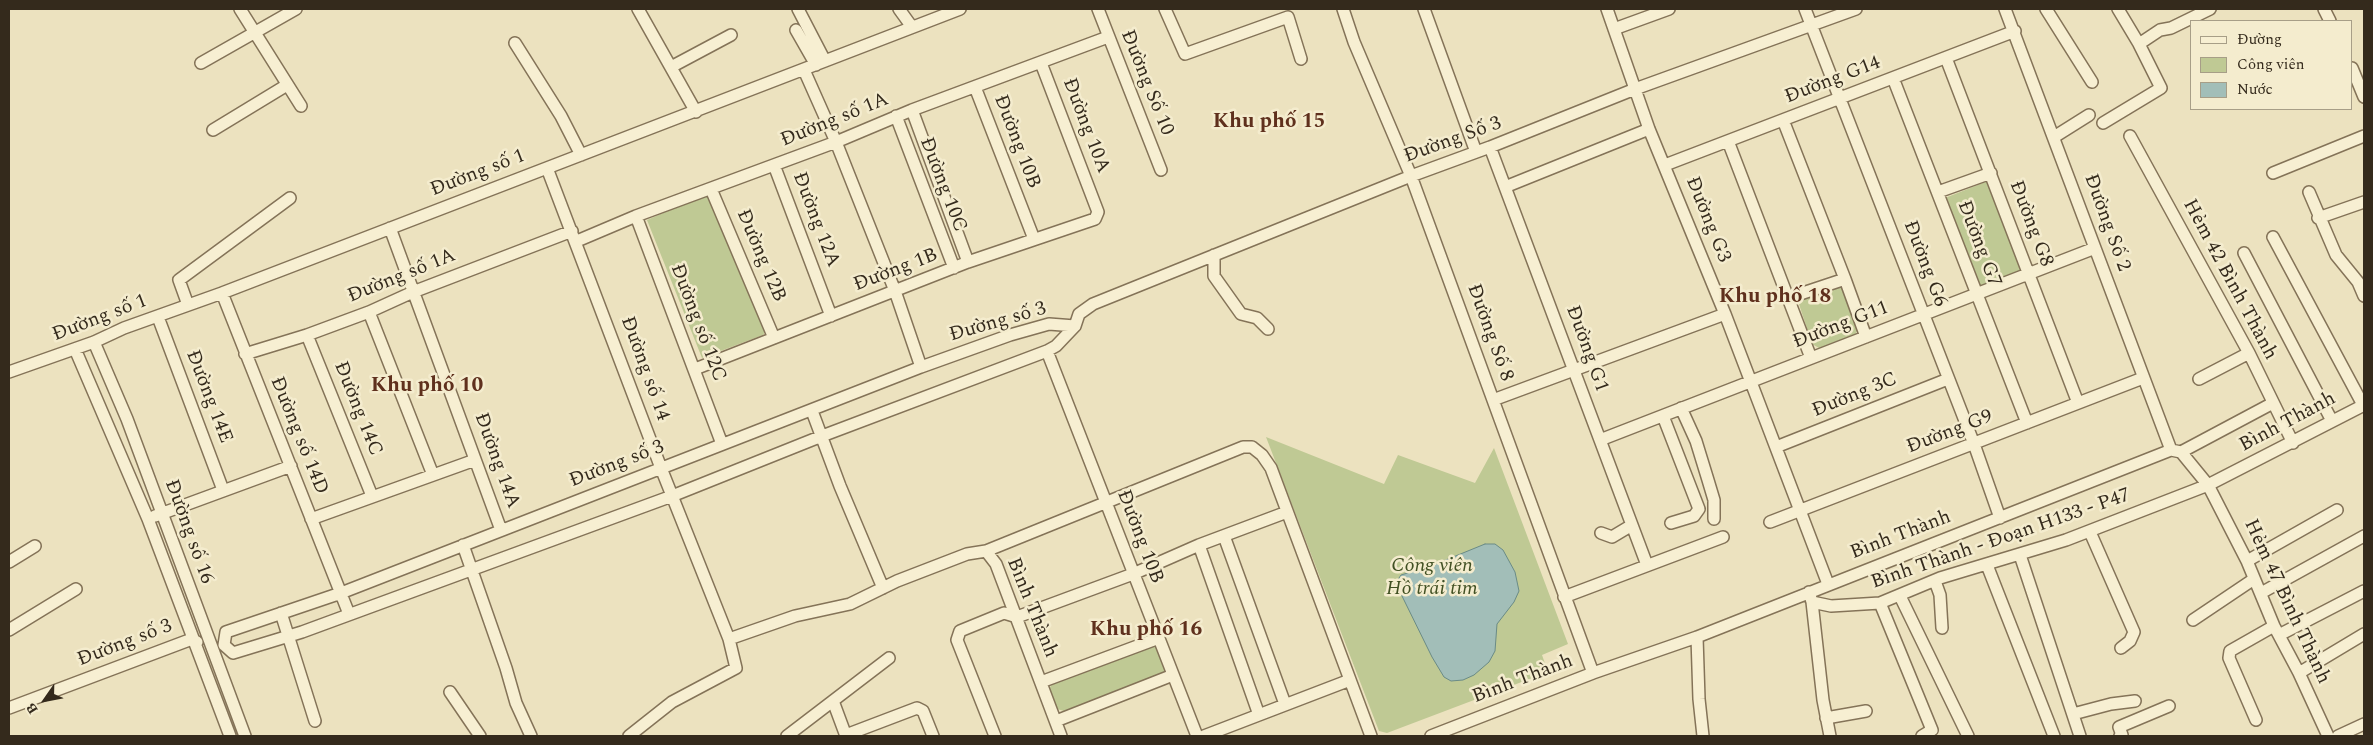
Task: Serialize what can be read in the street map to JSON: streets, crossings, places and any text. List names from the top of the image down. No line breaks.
{"streets":{"street":["Đường G14","Đường Số 10","Đường số 1A","Đường 10A","Đường Số 3","Đường 10B","Đường số 1","Đường 10C","Đường 12A","Đường G3","Đường Số 2","Đường G8","Đường G7","Đường 12B","Đường G6","Đường 1B","Hẻm 42 Bình Thành","Đường số 12C","Đường số 3","Đường G11","Đường Số 8","Đường G1","Đường số 14","Đường 3C","Đường 14E","Đường 14C","Bình Thành","Đường G9","Đường số 14D","Đường 14A","Đường số 16","Bình Thành - Đoạn H133 - P47","Hẻm 47 Bình Thành"]},"crossings":[["Đường G14","Đường G3"],["Đường G14","Đường Số 2"],["Đường G14","Đường G8"],["Đường G14","Đường G7"],["Đường G14","Đường G6"],["Đường Số 10","Đường số 1A"],["Đường số 1A","Đường 10A"],["Đường số 1A","Đường 10B"],["Đường số 1A","Đường 10C"],["Đường số 1A","Đường 12A"],["Đường số 1A","Đường 12B"],["Đường số 1A","Đường số 12C"],["Đường số 1A","Đường số 14"],["Đường số 1A","Đường 14C"],["Đường số 1A","Đường số 14D"],["Đường số 1A","Đường 14A"],["Đường 10A","Đường 1B"],["Đường Số 3","Đường G3"],["Đường Số 3","Đường G6"],["Đường Số 3","Đường số 3"],["Đường Số 3","Đường Số 8"],["Đường Số 3","Đường G1"],["Đường 10B","Đường 1B"],["Đường 10B","Đường số 3"],["Đường số 1","Đường số 14"],["Đường số 1","Đường 14E"],["Đường số 1","Đường số 14D"],["Đường số 1","Đường 14A"],["Đường số 1","Đường số 16"],["Đường 10C","Đường 1B"],["Đường 12A","Đường 1B"],["Đường G3","Đường G11"],["Đường G3","Đường 3C"],["Đường G3","Bình Thành"],["Đường G3","Đường G9"],["Đường Số 2","Đường G11"],["Đường Số 2","Bình Thành"],["Đường Số 2","Đường G9"],["Đường G8","Đường G11"],["Đường G8","Đường G9"],["Đường G7","Đường G11"],["Đường G7","Đường G9"],["Đường 12B","Đường 1B"],["Đường G6","Đường G11"],["Đường G6","Đường 3C"],["Đường G6","Bình Thành"],["Đường G6","Đường G9"],["Đường 1B","Đường số 12C"],["Hẻm 42 Bình Thành","Bình Thành"],["Đường số 12C","Đường số 3"],["Đường số 3","Đường số 14"],["Đường số 3","Đường số 14D"],["Đường số 3","Đường 14A"],["Đường số 3","Đường số 16"],["Đường G11","Đường G1"],["Đường Số 8","Bình Thành"],["Đường số 14","Bình Thành"],["Bình Thành","Bình Thành - Đoạn H133 - P47"],["Bình Thành","Hẻm 47 Bình Thành"],["Bình Thành - Đoạn H133 - P47","Hẻm 47 Bình Thành"]],"districts":["Khu phố 15","Khu phố 18","Khu phố 10","Khu phố 16"],"parks":["Công viên Hồ trái tim"],"legend":["Đường","Công viên","Nước"],"north":"bottom left"}
